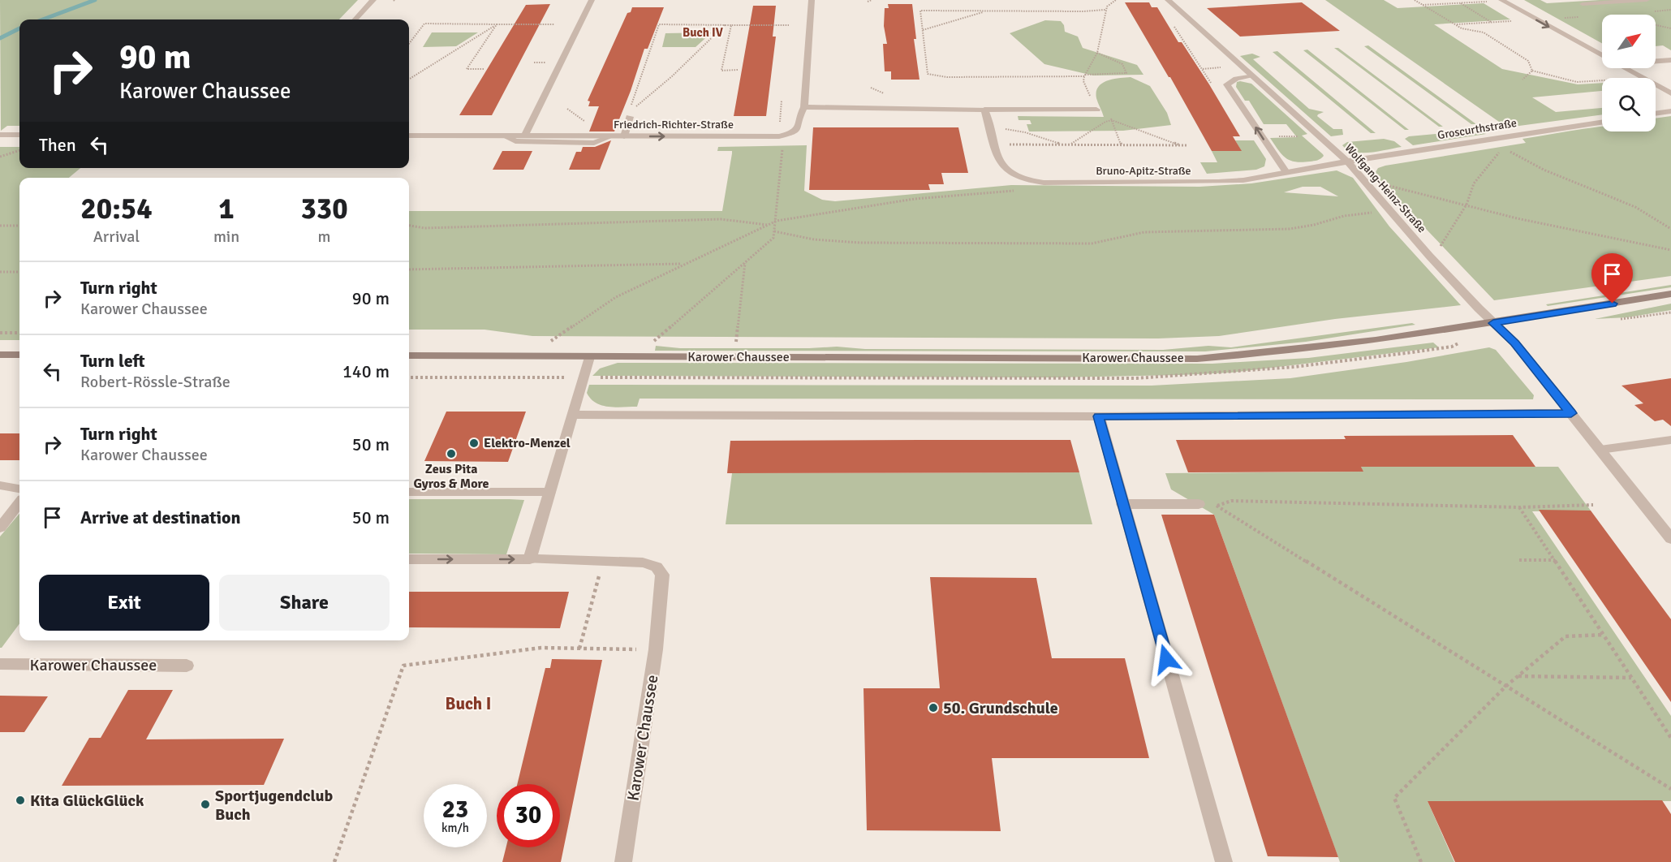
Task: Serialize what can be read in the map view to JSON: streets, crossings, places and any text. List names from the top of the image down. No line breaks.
{"streets":{"main road":["Karower Chaussee"],"street":["Friedrich-Richter-Straße","Groscurthstraße","Bruno-Apitz-Straße","Wolfgang-Heinz-Straße"]},"crossings":[["Groscurthstraße","Bruno-Apitz-Straße"],["Groscurthstraße","Wolfgang-Heinz-Straße"],["Bruno-Apitz-Straße","Wolfgang-Heinz-Straße"],["Wolfgang-Heinz-Straße","Karower Chaussee"]],"one_way":["Friedrich-Richter-Straße"],"districts":["Buch IV","Buch I"],"places":["Elektro-Menzel","Zeus Pita Gyros & More","50. Grundschule","Kita GlückGlück","Sportjugendclub Buch"],"north":"top right","page":{"turn":["90 m","Karower Chaussee"],"then":"Then","eta":["20:54","Arrival","1","min","330","m"],"list":[{"name":"Turn right","note":"Karower Chaussee","value":"90 m"},{"name":"Turn left","note":"Robert-Rössle-Straße","value":"140 m"},{"name":"Turn right","note":"Karower Chaussee","value":"50 m"},{"name":"Arrive at destination","value":"50 m"}],"buttons":["Exit","Share"],"speed":"23 km/h","limit":"30"}}
